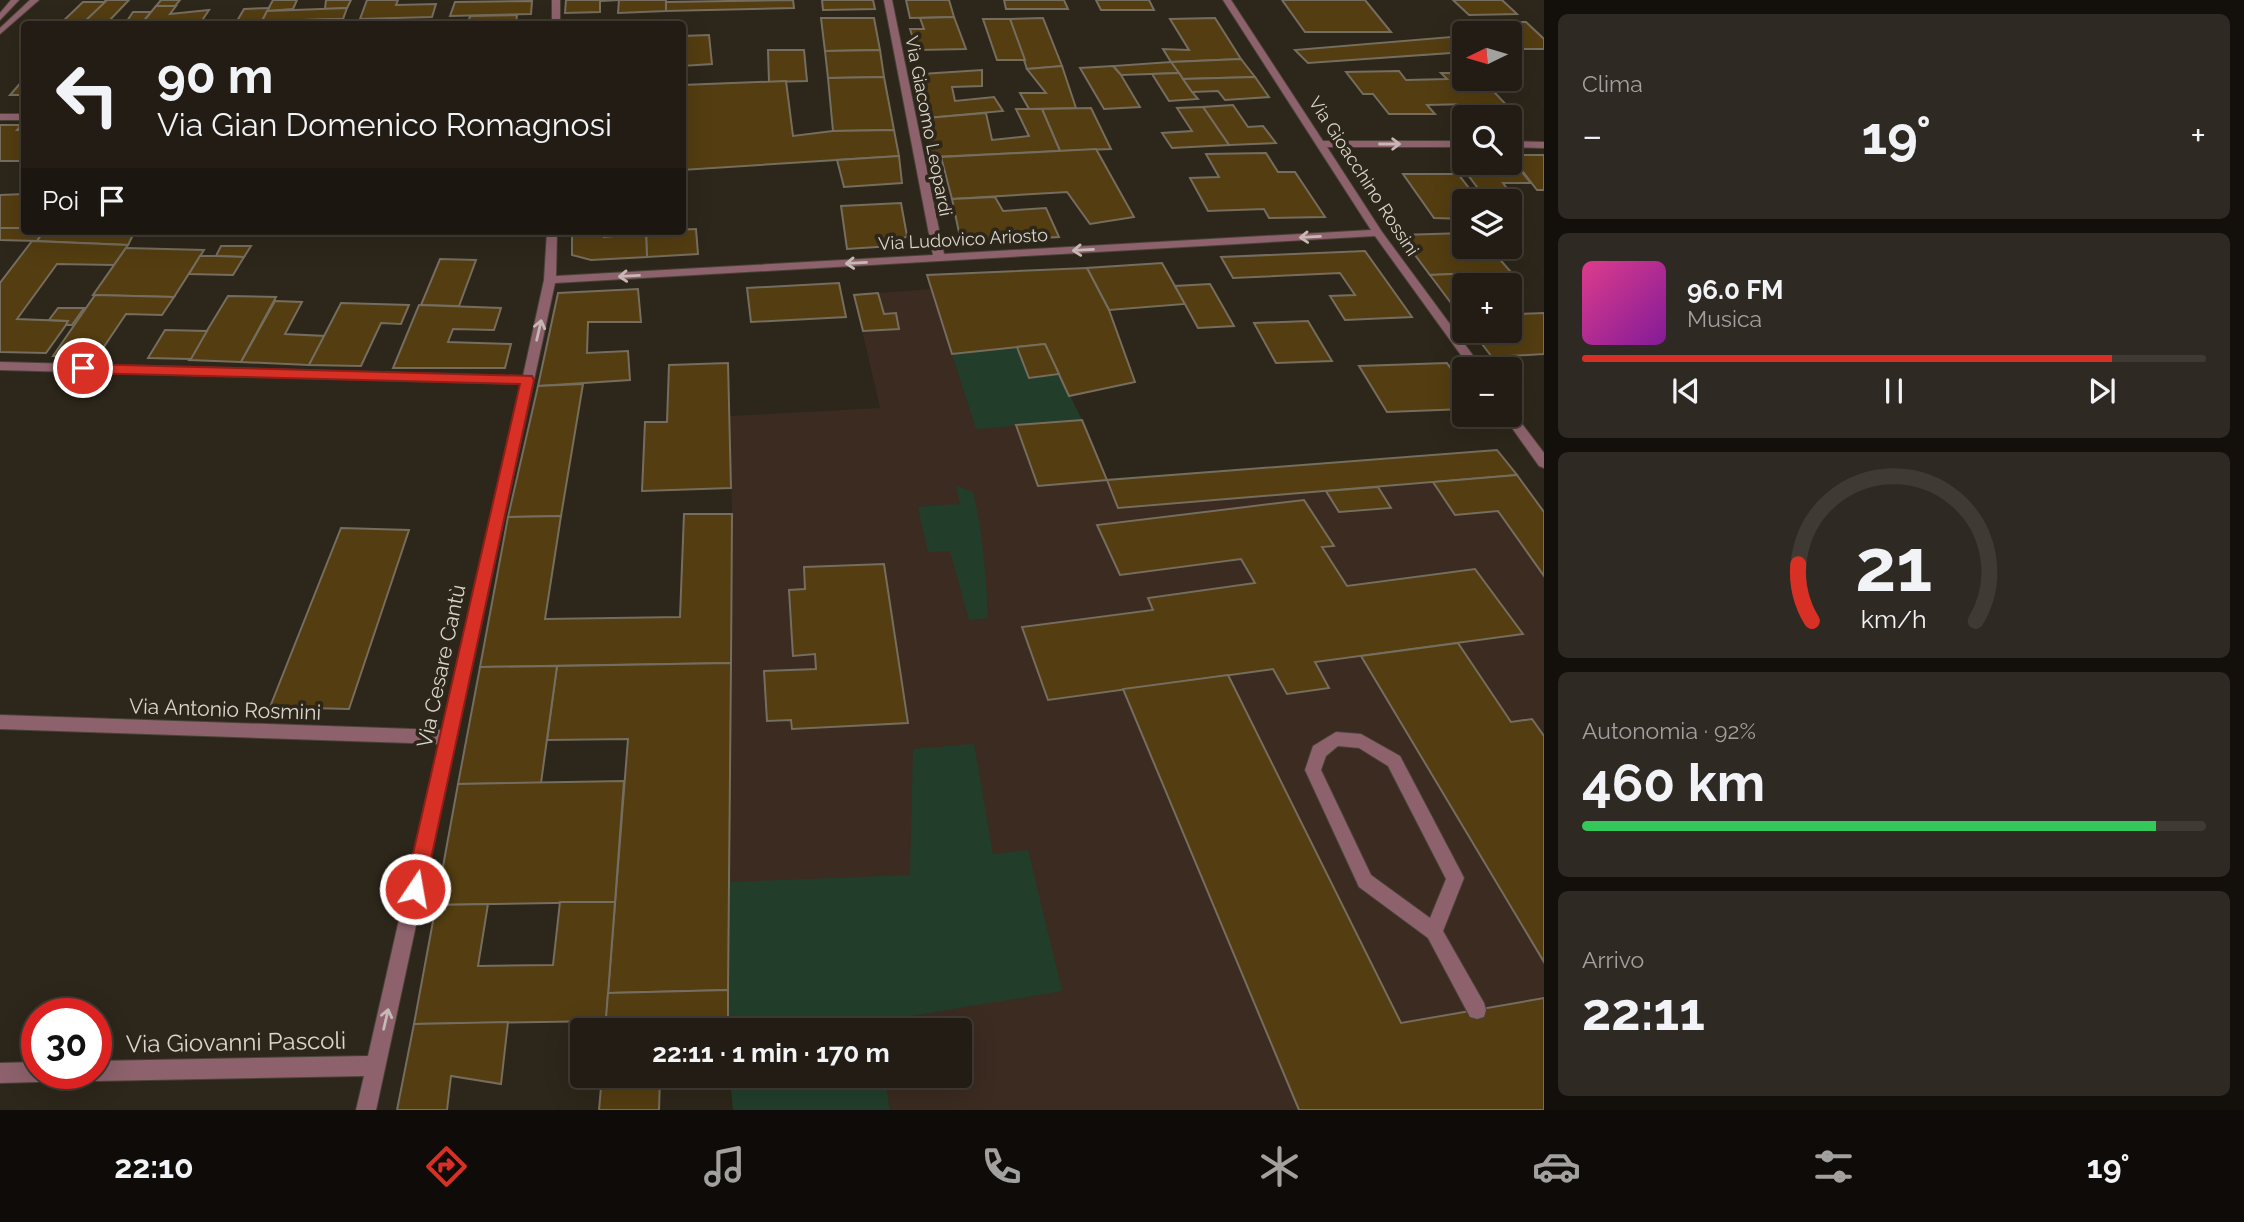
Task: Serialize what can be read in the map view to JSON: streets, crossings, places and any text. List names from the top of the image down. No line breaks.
{"streets":{"street":["Via Giacomo Leopardi","Via Gioacchino Rossini","Via Ludovico Ariosto","Via Cesare Cantù","Via Antonio Rosmini","Via Giovanni Pascoli"]},"crossings":[["Via Giacomo Leopardi","Via Ludovico Ariosto"],["Via Gioacchino Rossini","Via Ludovico Ariosto"],["Via Ludovico Ariosto","Via Cesare Cantù"],["Via Cesare Cantù","Via Antonio Rosmini"],["Via Cesare Cantù","Via Giovanni Pascoli"]],"one_way":["Via Ludovico Ariosto","Via Cesare Cantù"],"north":"left","page":{"tile":["Clima",["Autonomia · 92%","460 km"],["Arrivo","22:11"]],"map_buttons":["+","−"],"turn":["90 m","Via Gian Domenico Romagnosi"],"heat":["−","19°","+"],"then":"Poi","song":["96.0 FM","Musica"],"limit":"30","trip":"22:11 · 1 min · 170 m","tabs":["22:10","19°"],"gauge":["21","km/h"]}}
